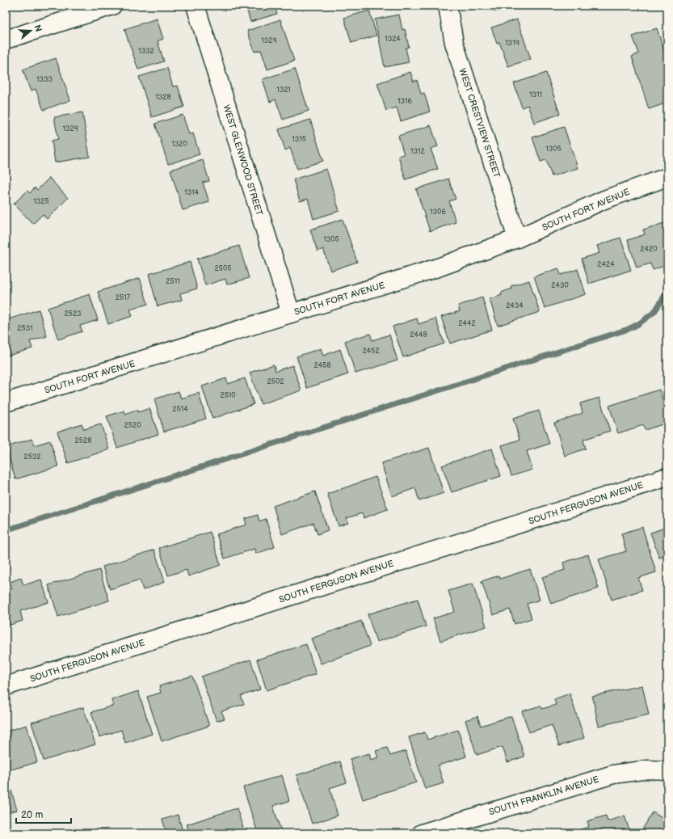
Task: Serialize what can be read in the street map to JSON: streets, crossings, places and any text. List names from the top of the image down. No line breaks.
{"streets":{"street":["WEST CRESTVIEW STREET","WEST GLENWOOD STREET","SOUTH FORT AVENUE","SOUTH FERGUSON AVENUE","SOUTH FRANKLIN AVENUE"]},"crossings":[["WEST CRESTVIEW STREET","SOUTH FORT AVENUE"],["WEST GLENWOOD STREET","SOUTH FORT AVENUE"]],"house_numbers":["1324","1329","1319","1332","1333","1321","1311","1328","1316","1329","1315","1320","1305","1312","1314","1325","1306","1305","2420","2424","2505","2511","2430","2517","2434","2523","2442","2531","2448","2452","2458","2502","2510","2514","2520","2528","2532"],"scale_bar":"20 m","north":"right"}
